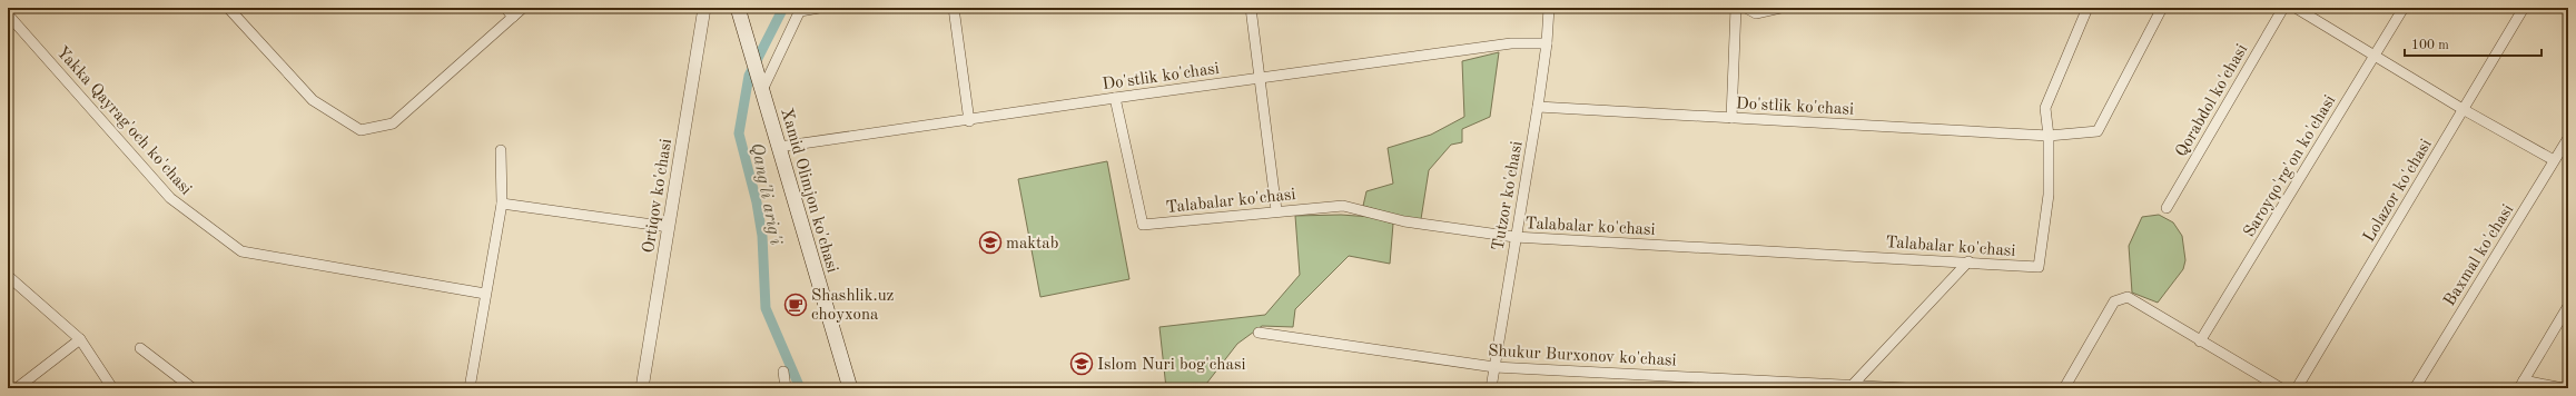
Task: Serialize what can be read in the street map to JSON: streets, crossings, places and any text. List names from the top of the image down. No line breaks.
{"streets":{"main road":["Xamid Olimjon ko'chasi"],"street":["Do'stlik ko'chasi","Qorabdol ko'chasi","Yakka Qayrag'och ko'chasi","Saroyqo'rg'on ko'chasi","Lolazor ko'chasi","Ortiqov ko'chasi","Tutzor ko'chasi","Talabalar ko'chasi","Baxmal ko'chasi","Shukur Burxonov ko'chasi"]},"crossings":[["Do'stlik ko'chasi","Xamid Olimjon ko'chasi"],["Do'stlik ko'chasi","Tutzor ko'chasi"],["Do'stlik ko'chasi","Talabalar ko'chasi"],["Tutzor ko'chasi","Talabalar ko'chasi"],["Tutzor ko'chasi","Shukur Burxonov ko'chasi"]],"water":["Qang'li arig'i"],"places":{"school or university":["maktab","Islom Nuri bog'chasi"],"cafe":["Shashlik.uz choyxona"]},"scale_bar":"100 m"}
